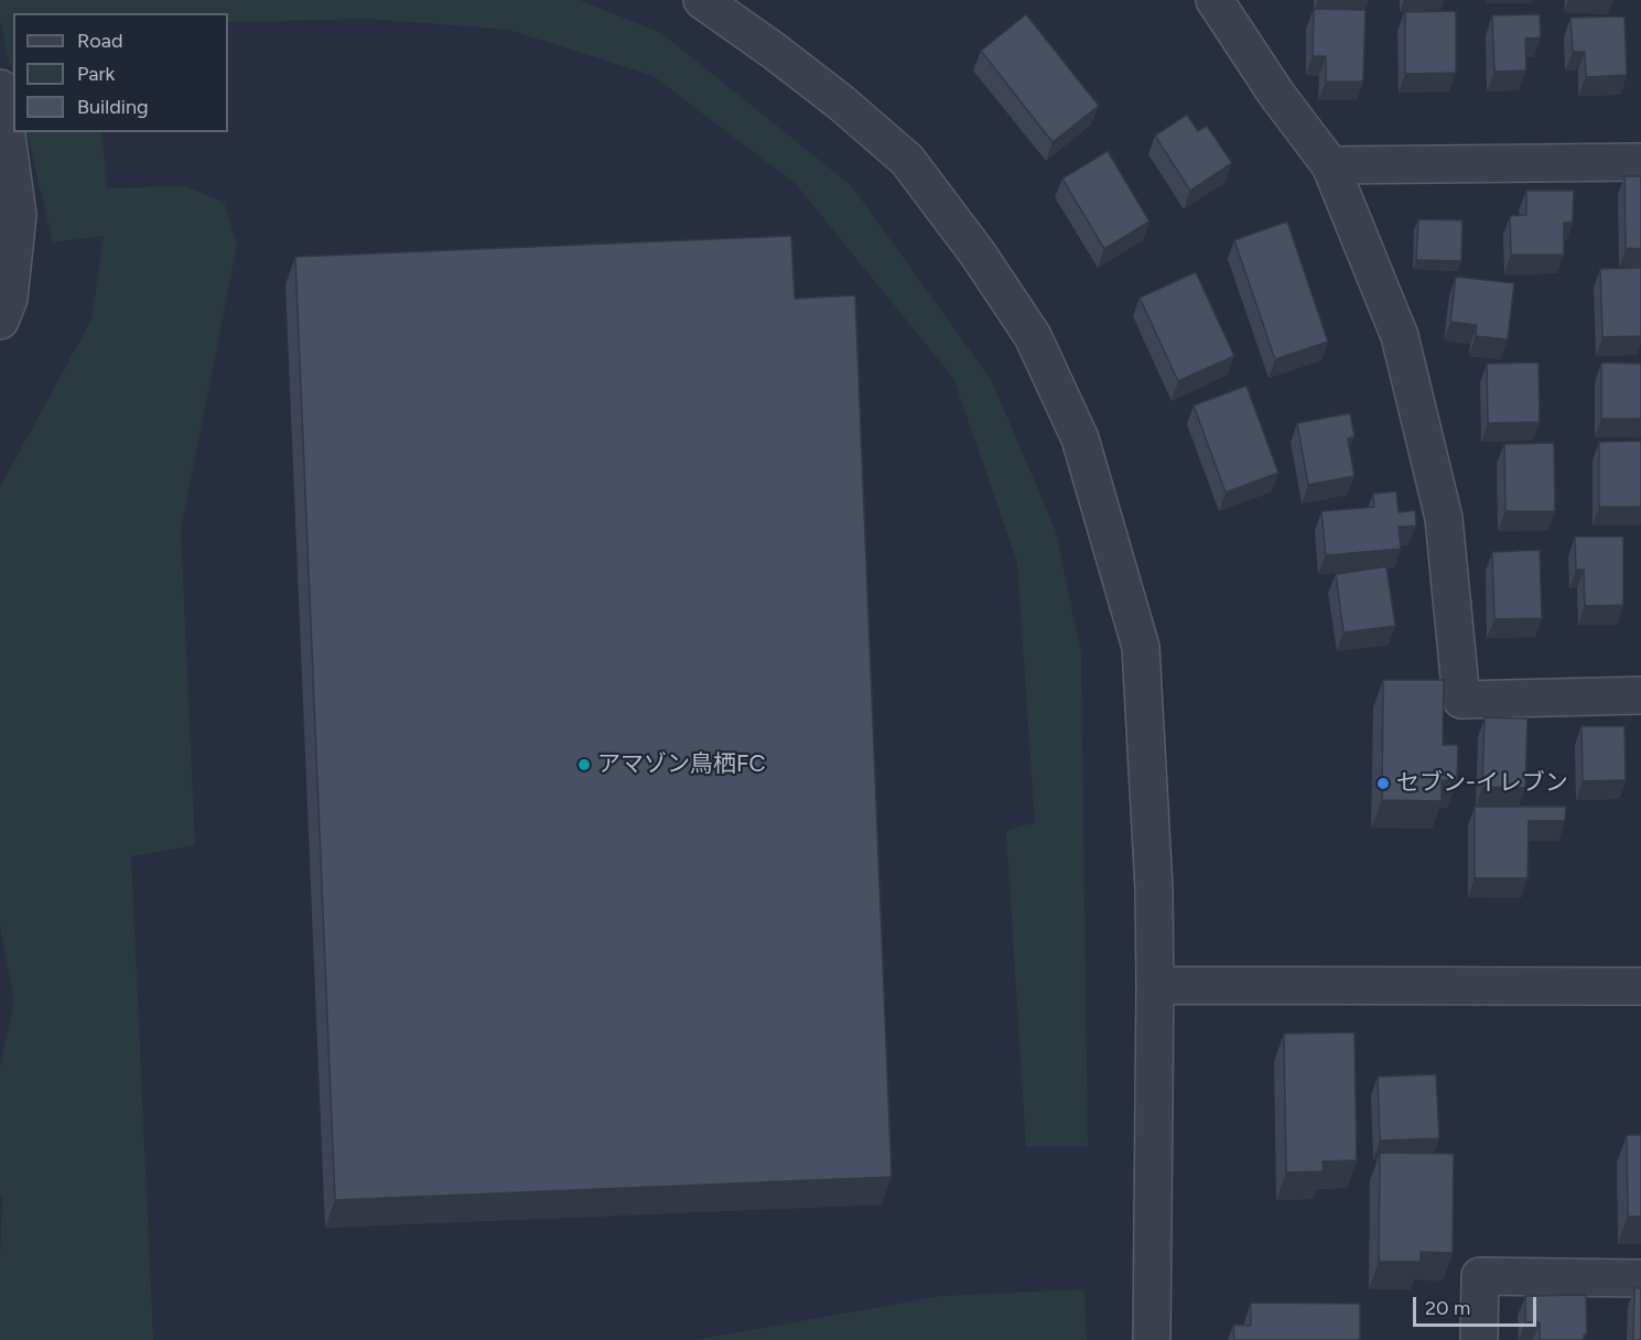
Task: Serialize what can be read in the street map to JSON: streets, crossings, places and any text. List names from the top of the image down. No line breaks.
{"places":["アマゾン鳥栖FC","セブン-イレブン"],"legend":["Road","Park","Building"],"scale_bar":"20 m"}
